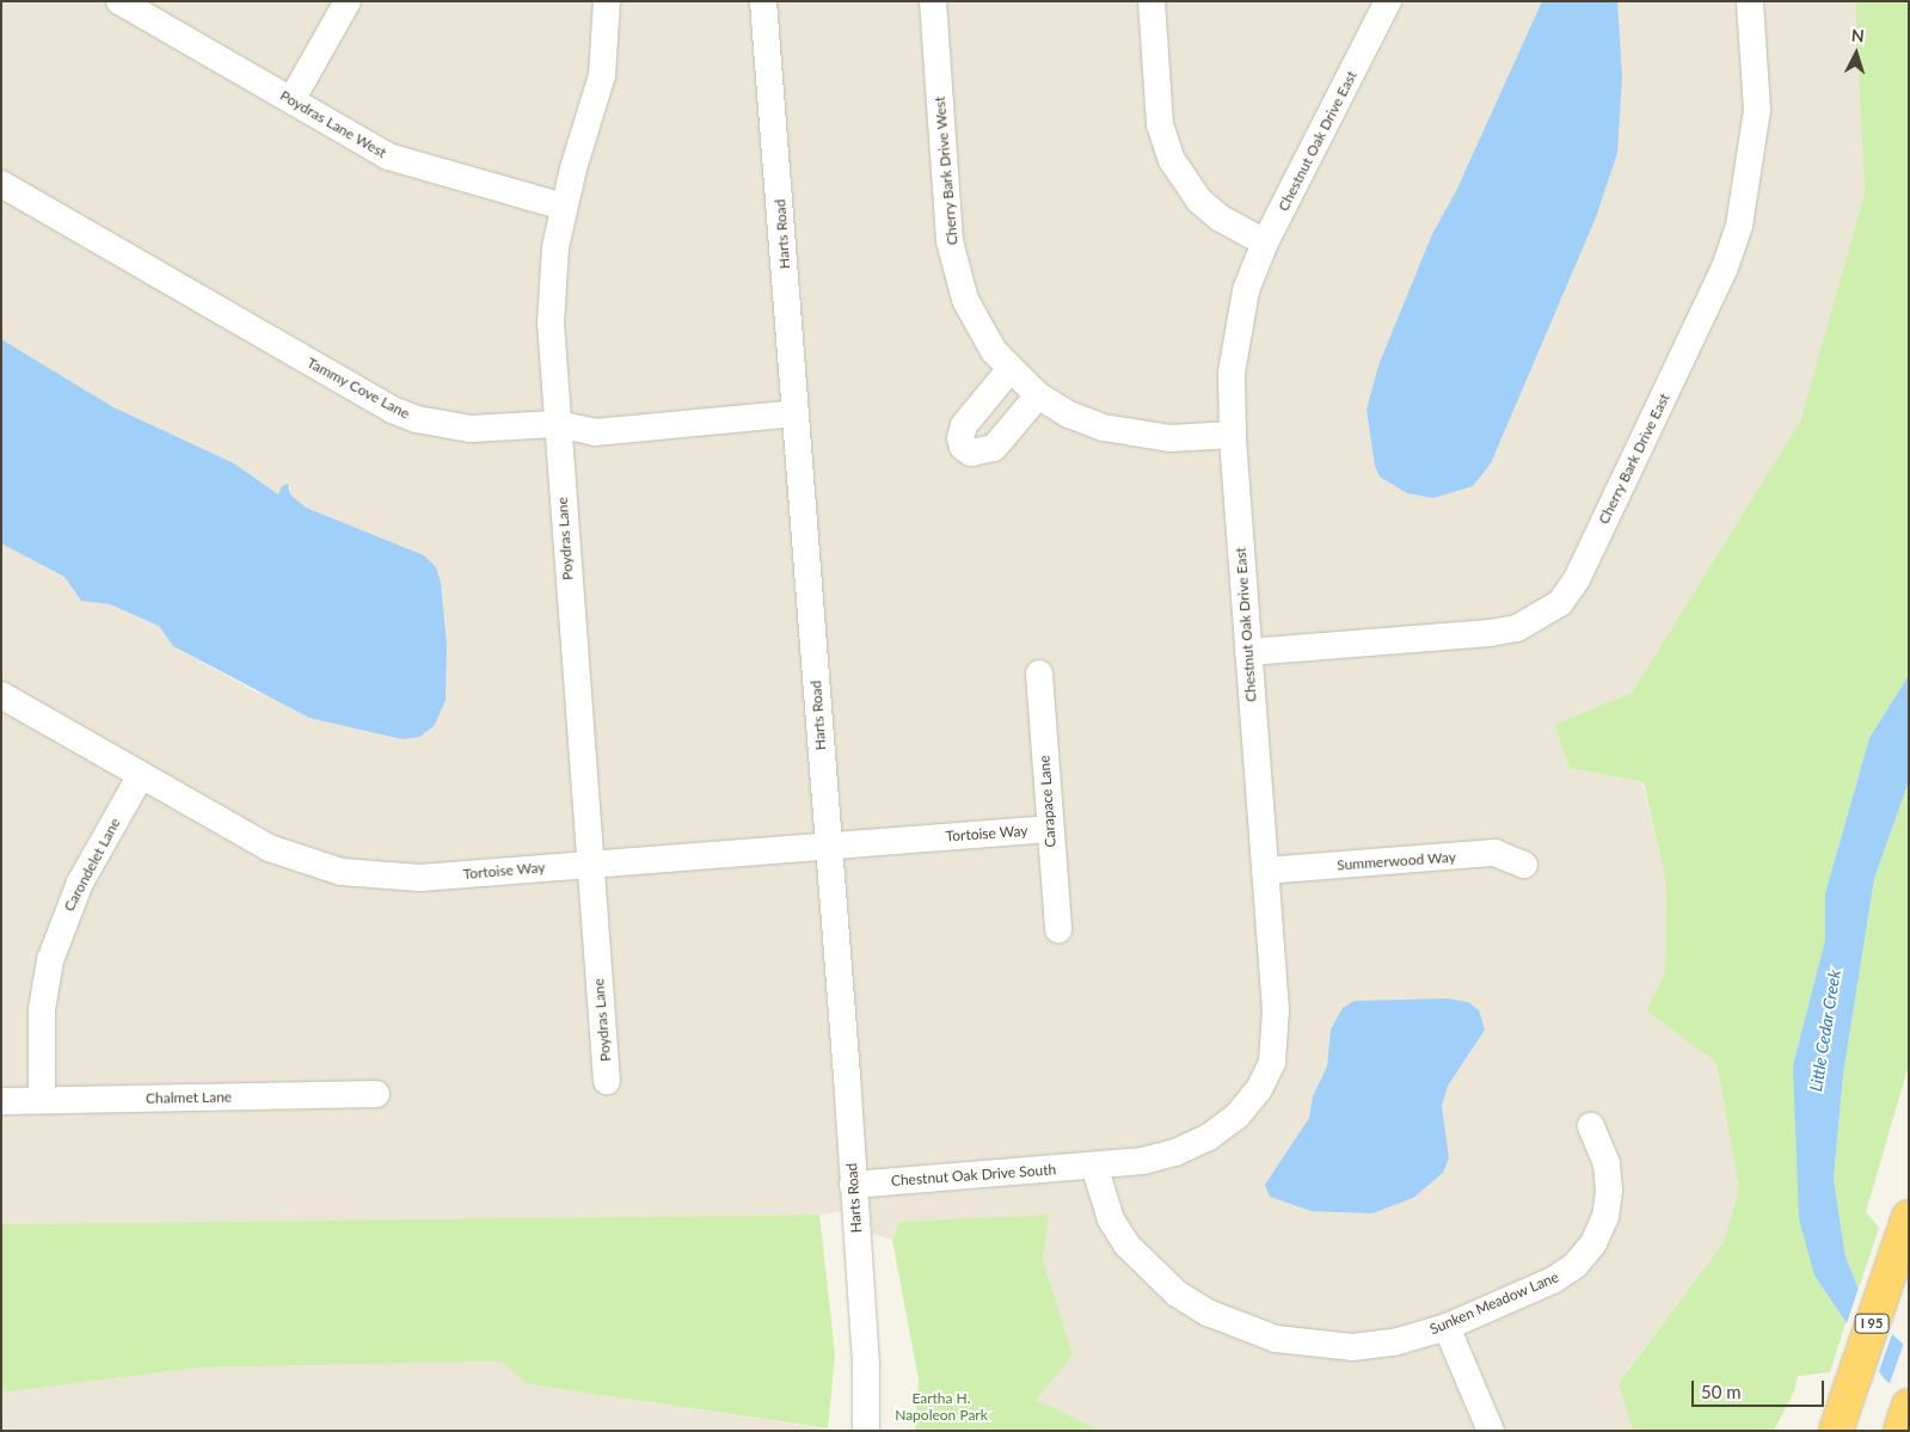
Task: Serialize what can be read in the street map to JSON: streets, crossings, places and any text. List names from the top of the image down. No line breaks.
{"streets":{"highway":["I 95"],"street":["Poydras Lane West","Chestnut Oak Drive East","Cherry Bark Drive West","Harts Road","Tammy Cove Lane","Cherry Bark Drive East","Poydras Lane","Carapace Lane","Tortoise Way","Summerwood Way","Carondelet Lane","Chalmet Lane","Chestnut Oak Drive South","Sunken Meadow Lane"]},"crossings":[["Poydras Lane West","Poydras Lane"],["Chestnut Oak Drive East","Cherry Bark Drive West"],["Chestnut Oak Drive East","Cherry Bark Drive East"],["Chestnut Oak Drive East","Summerwood Way"],["Chestnut Oak Drive East","Chestnut Oak Drive South"],["Chestnut Oak Drive East","Sunken Meadow Lane"],["Harts Road","Tammy Cove Lane"],["Harts Road","Tortoise Way"],["Harts Road","Chestnut Oak Drive South"],["Tammy Cove Lane","Poydras Lane"],["Poydras Lane","Tortoise Way"],["Carapace Lane","Tortoise Way"],["Tortoise Way","Carondelet Lane"],["Carondelet Lane","Chalmet Lane"],["Chestnut Oak Drive South","Sunken Meadow Lane"]],"water":["Little Cedar Creek"],"parks":["Eartha H. Napoleon Park"],"scale_bar":"50 m","north":"top"}
